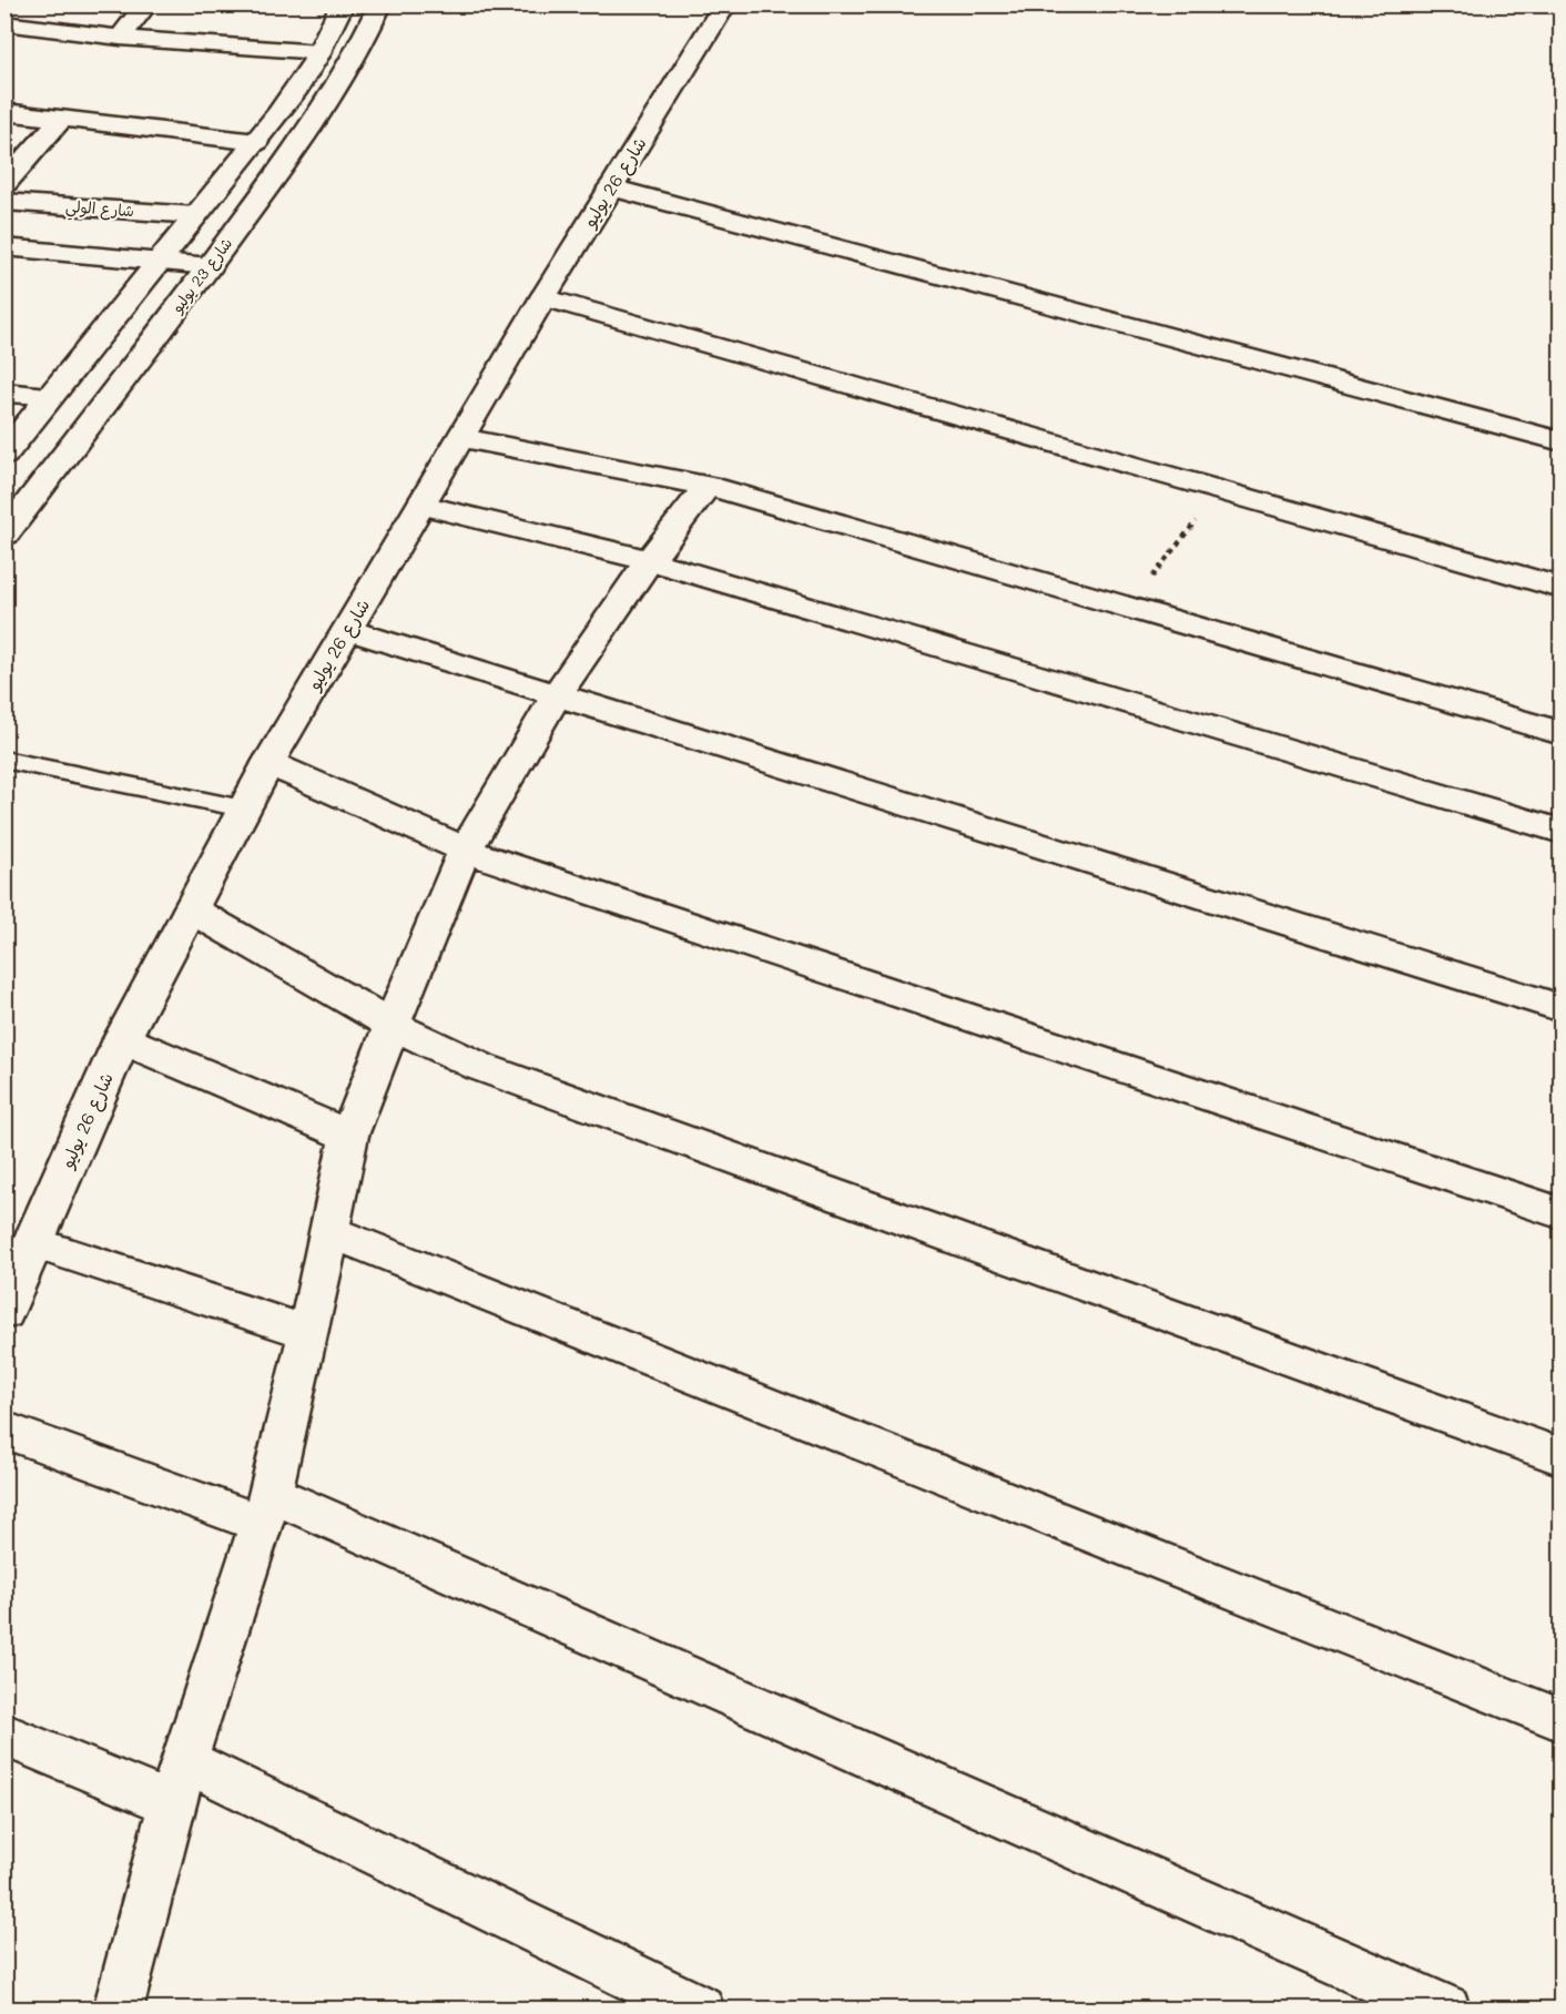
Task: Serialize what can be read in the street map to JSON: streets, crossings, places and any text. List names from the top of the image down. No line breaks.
{"streets":{"street":["شارع 26 يوليو","شارع الولي","شارع 23 يوليو"]}}
